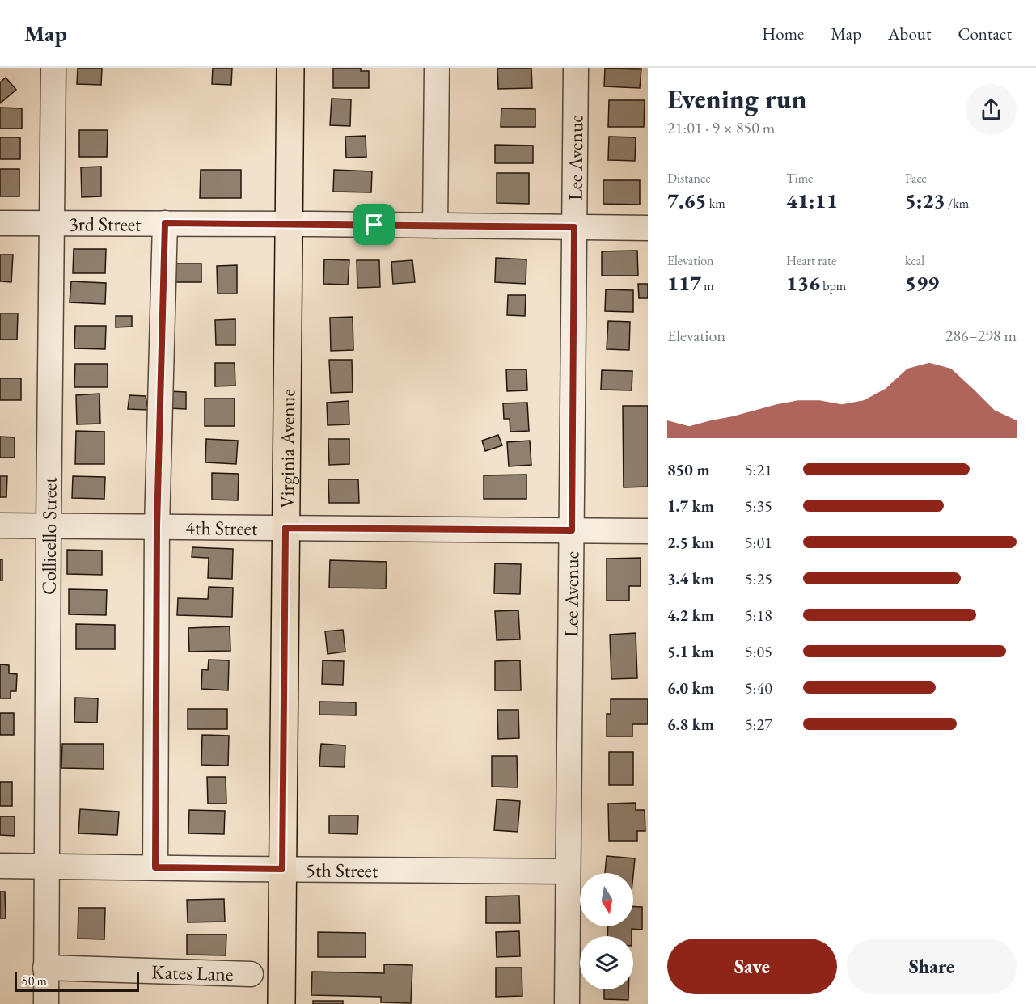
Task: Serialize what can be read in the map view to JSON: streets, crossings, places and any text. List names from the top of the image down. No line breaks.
{"streets":{"main road":["Virginia Avenue"],"street":["Lee Avenue","3rd Street","4th Street","Collicello Street","5th Street","Kates Lane"]},"crossings":[["Lee Avenue","3rd Street"],["Lee Avenue","4th Street"],["Lee Avenue","5th Street"],["3rd Street","Virginia Avenue"],["3rd Street","Collicello Street"],["Virginia Avenue","4th Street"],["Virginia Avenue","5th Street"],["4th Street","Collicello Street"],["Collicello Street","5th Street"],["Collicello Street","Kates Lane"]],"scale_bar":"50 m","north":"bottom","page":{"header":"Map","nav":["Home","Map","About","Contact"],"heading":["Evening run","21:01 · 9 × 850 m"],"stats":[["Distance","7.65 km"],["Time","41:11"],["Pace","5:23 /km"],["Elevation","117 m"],["Heart rate","136 bpm"],["kcal","599"]],"chart":["Elevation","286–298 m"],"list":[{"name":"850 m","note":"5:21"},{"name":"1.7 km","note":"5:35"},{"name":"2.5 km","note":"5:01"},{"name":"3.4 km","note":"5:25"},{"name":"4.2 km","note":"5:18"},{"name":"5.1 km","note":"5:05"},{"name":"6.0 km","note":"5:40"},{"name":"6.8 km","note":"5:27"}],"buttons":["Save","Share"],"scale":"50 m"}}
